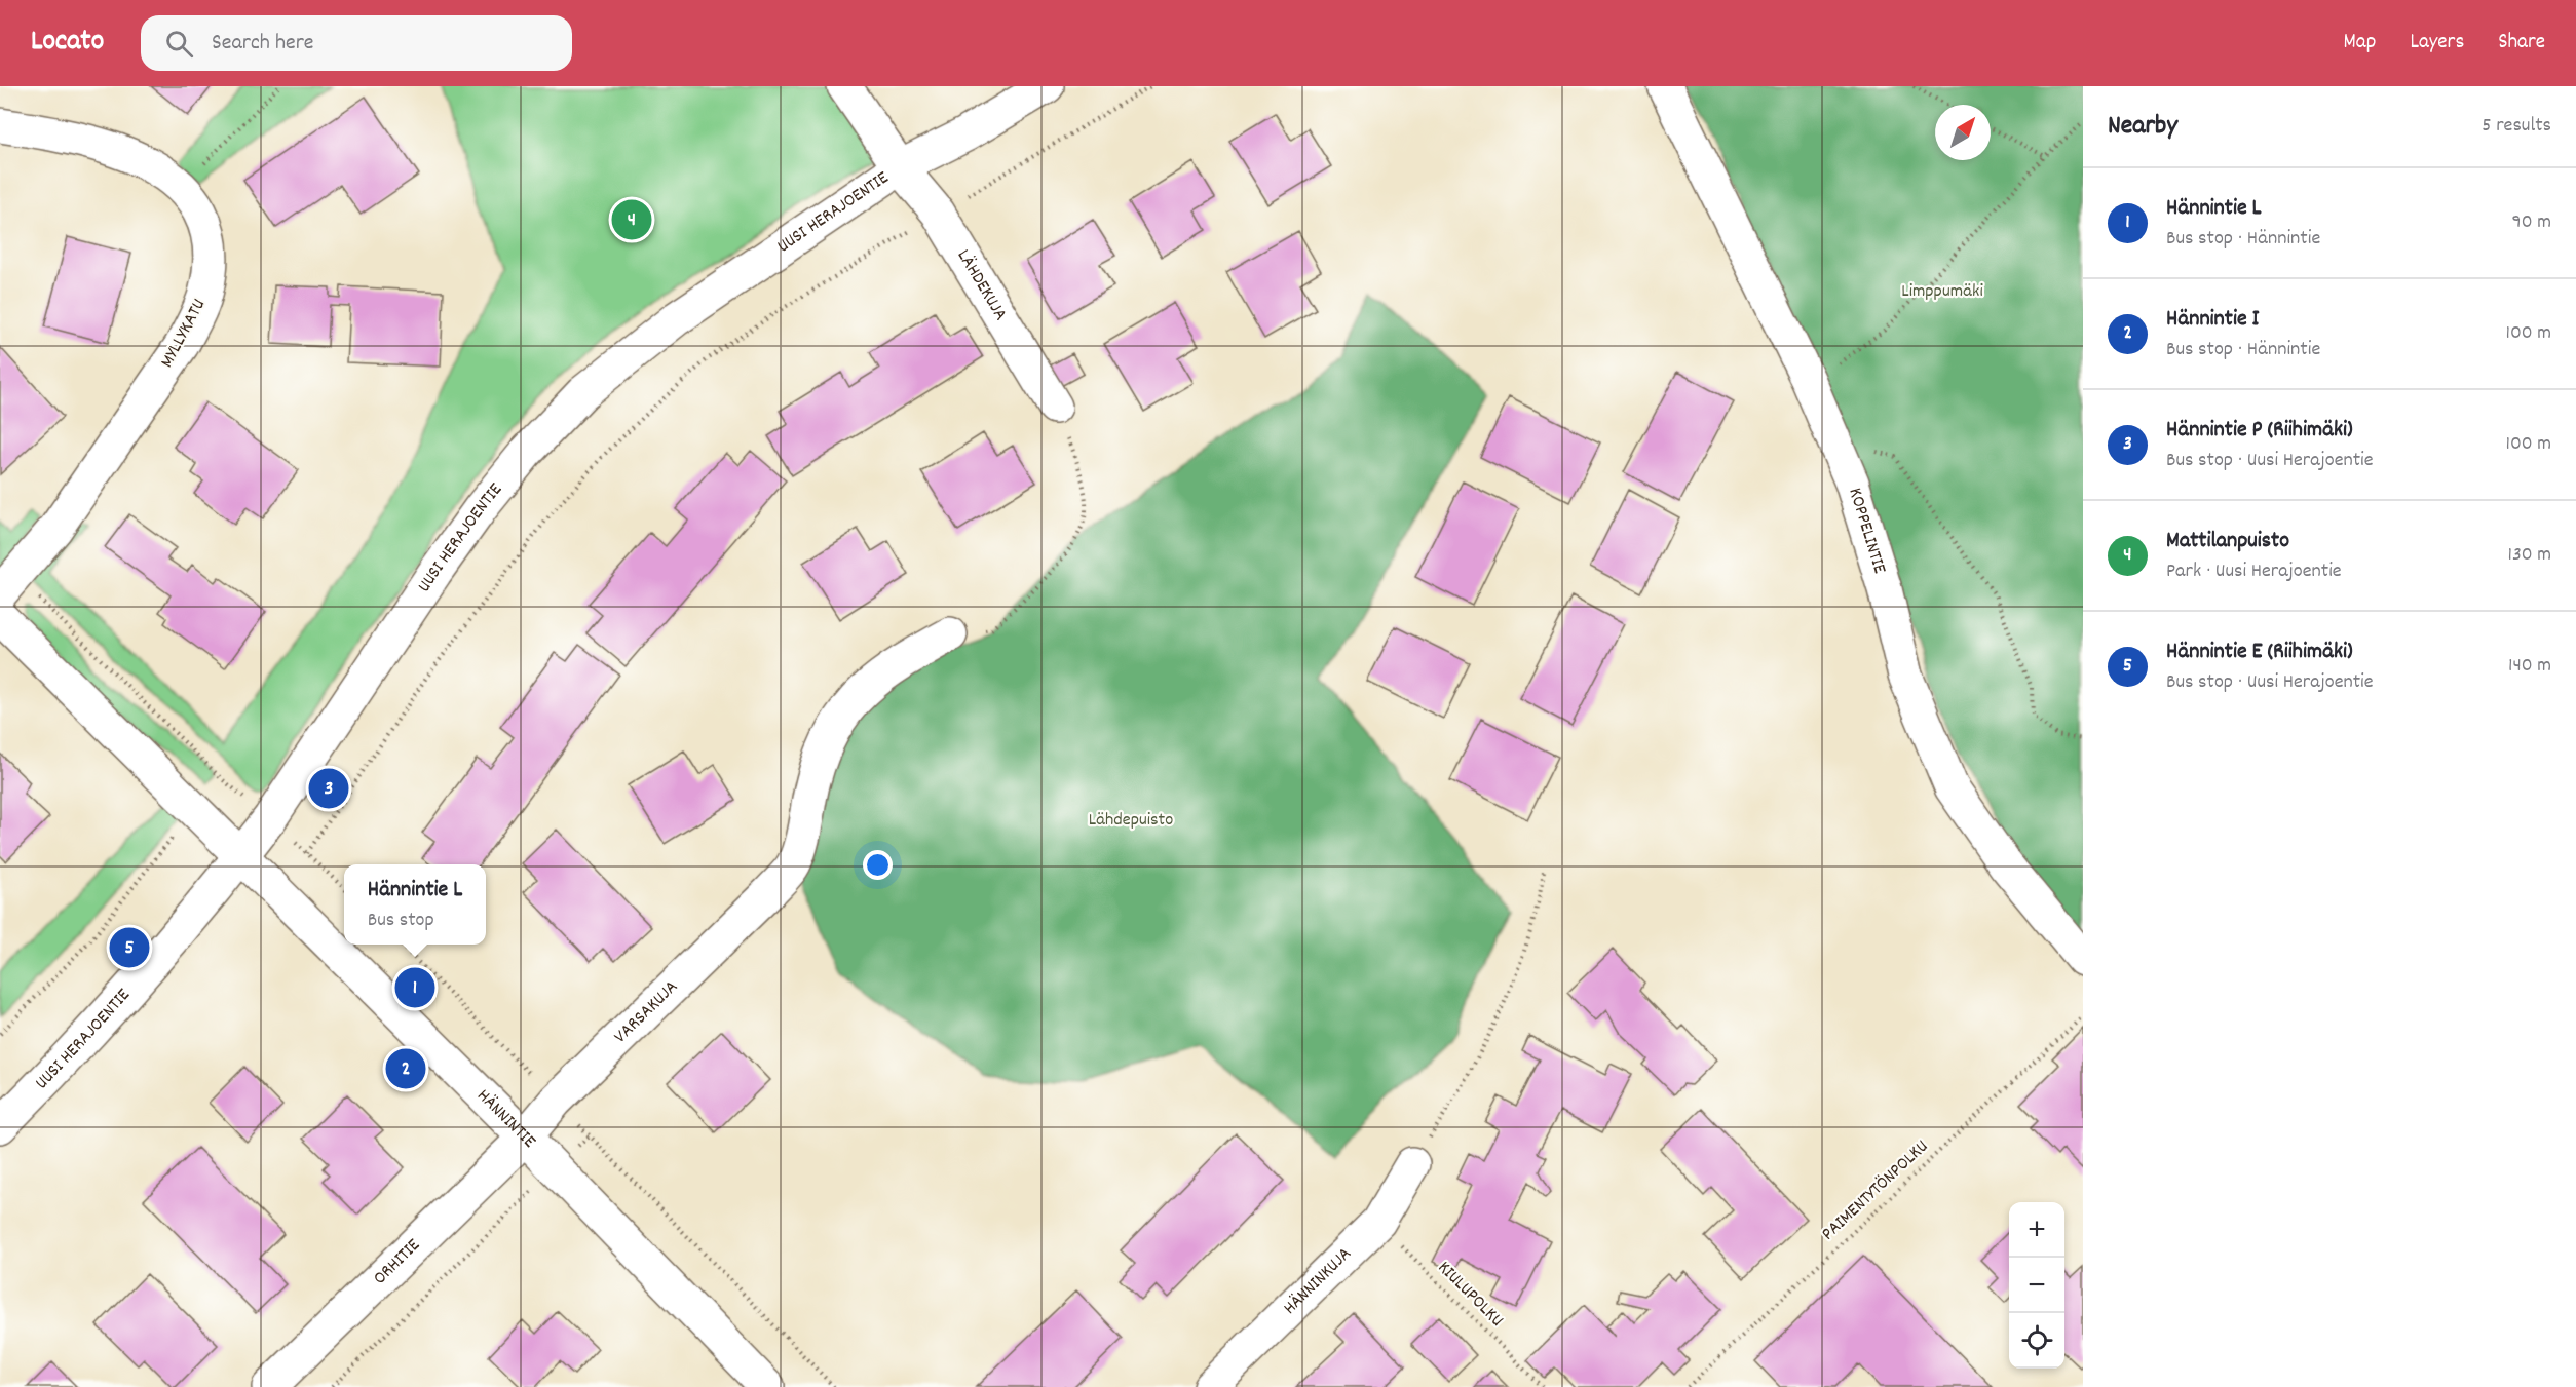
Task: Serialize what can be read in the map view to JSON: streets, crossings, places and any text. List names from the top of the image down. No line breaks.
{"streets":{"street":["UUSI HERAJOENTIE","LÄHDEKUJA","MYLLYKATU","KOPPELINTIE","VARSAKUJA","HÄNNINTIE","ORHITIE","HÄNNINKUJA"],"path":["PAIMENTYTÖNPOLKU","KIULUPOLKU"]},"crossings":[["UUSI HERAJOENTIE","LÄHDEKUJA"],["UUSI HERAJOENTIE","HÄNNINTIE"],["VARSAKUJA","HÄNNINTIE"],["VARSAKUJA","ORHITIE"],["HÄNNINTIE","ORHITIE"],["HÄNNINKUJA","KIULUPOLKU"]],"parks":["Limppumäki","Lähdepuisto"],"north":"top right","page":{"header":"Locato","search":"Search here","nav":["Map","Layers","Share"],"heading":["Nearby","5 results"],"list":[{"mark":"1","name":"Hännintie L","note":"Bus stop · Hännintie","value":"90 m"},{"mark":"2","name":"Hännintie I","note":"Bus stop · Hännintie","value":"100 m"},{"mark":"3","name":"Hännintie P (Riihimäki)","note":"Bus stop · Uusi Herajoentie","value":"100 m"},{"mark":"4","name":"Mattilanpuisto","note":"Park · Uusi Herajoentie","value":"130 m"},{"mark":"5","name":"Hännintie E (Riihimäki)","note":"Bus stop · Uusi Herajoentie","value":"140 m"}],"pins":["4","3","5","1","2"],"popup":["Hännintie L","Bus stop"],"map_buttons":["+","−"]}}
